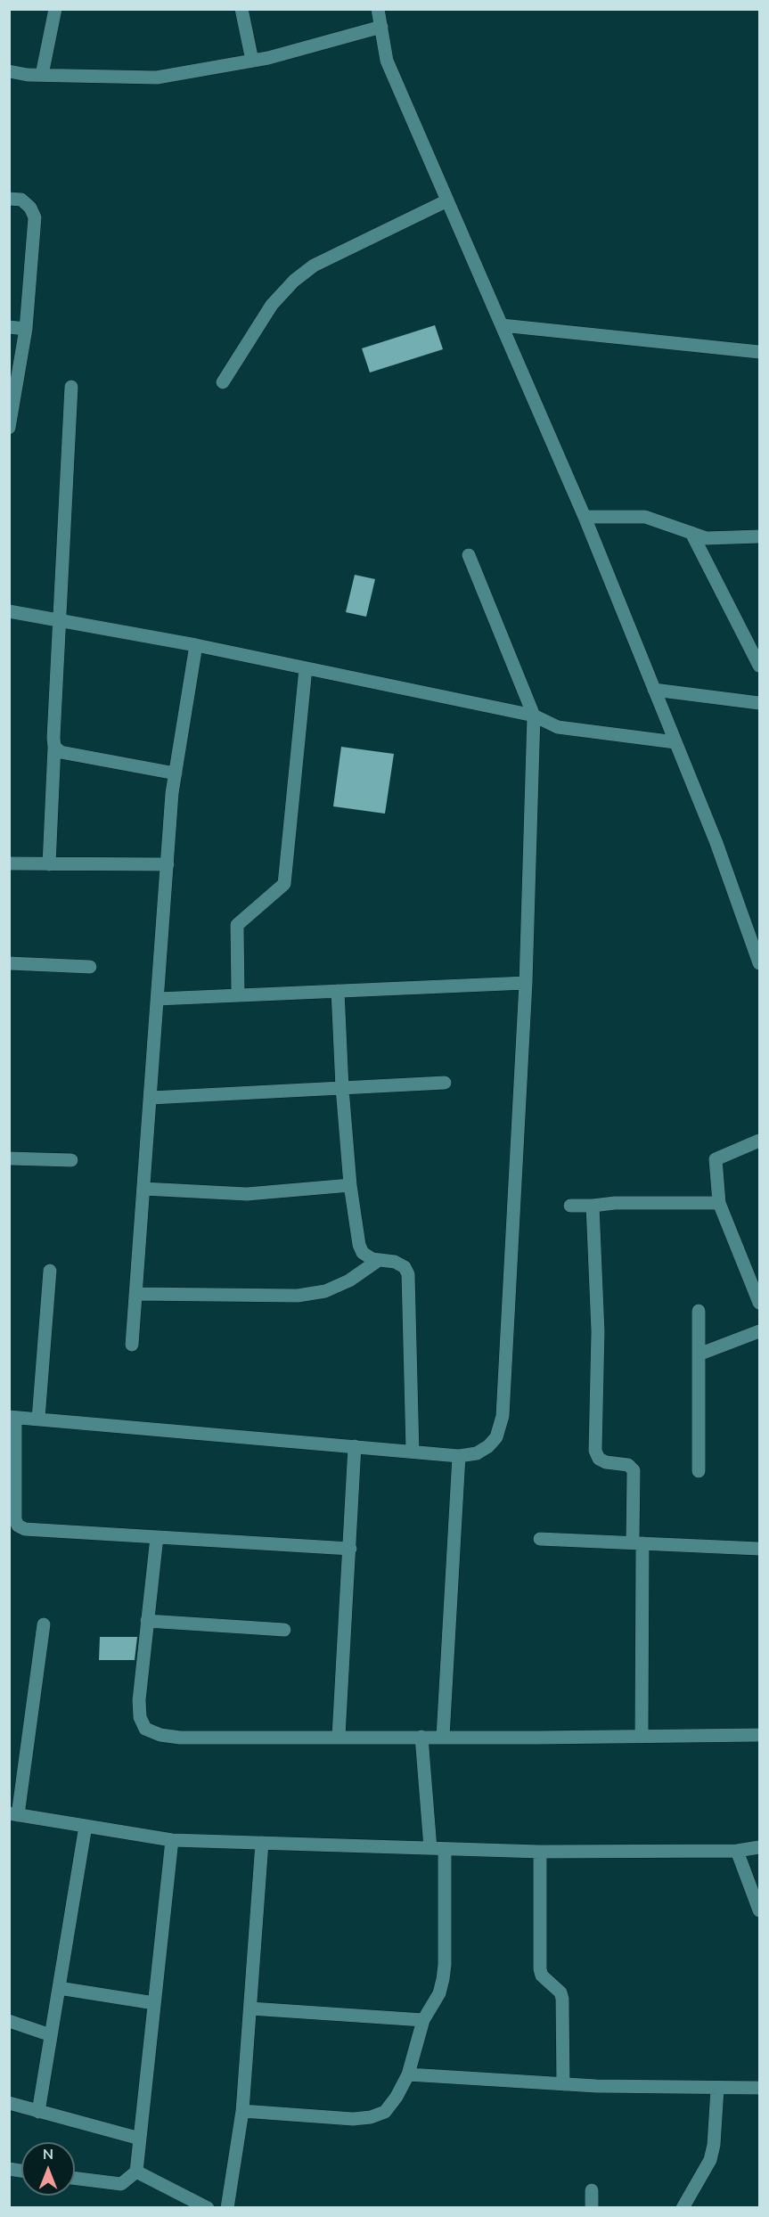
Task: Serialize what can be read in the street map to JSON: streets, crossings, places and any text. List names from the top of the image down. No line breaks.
{"north":"top"}
